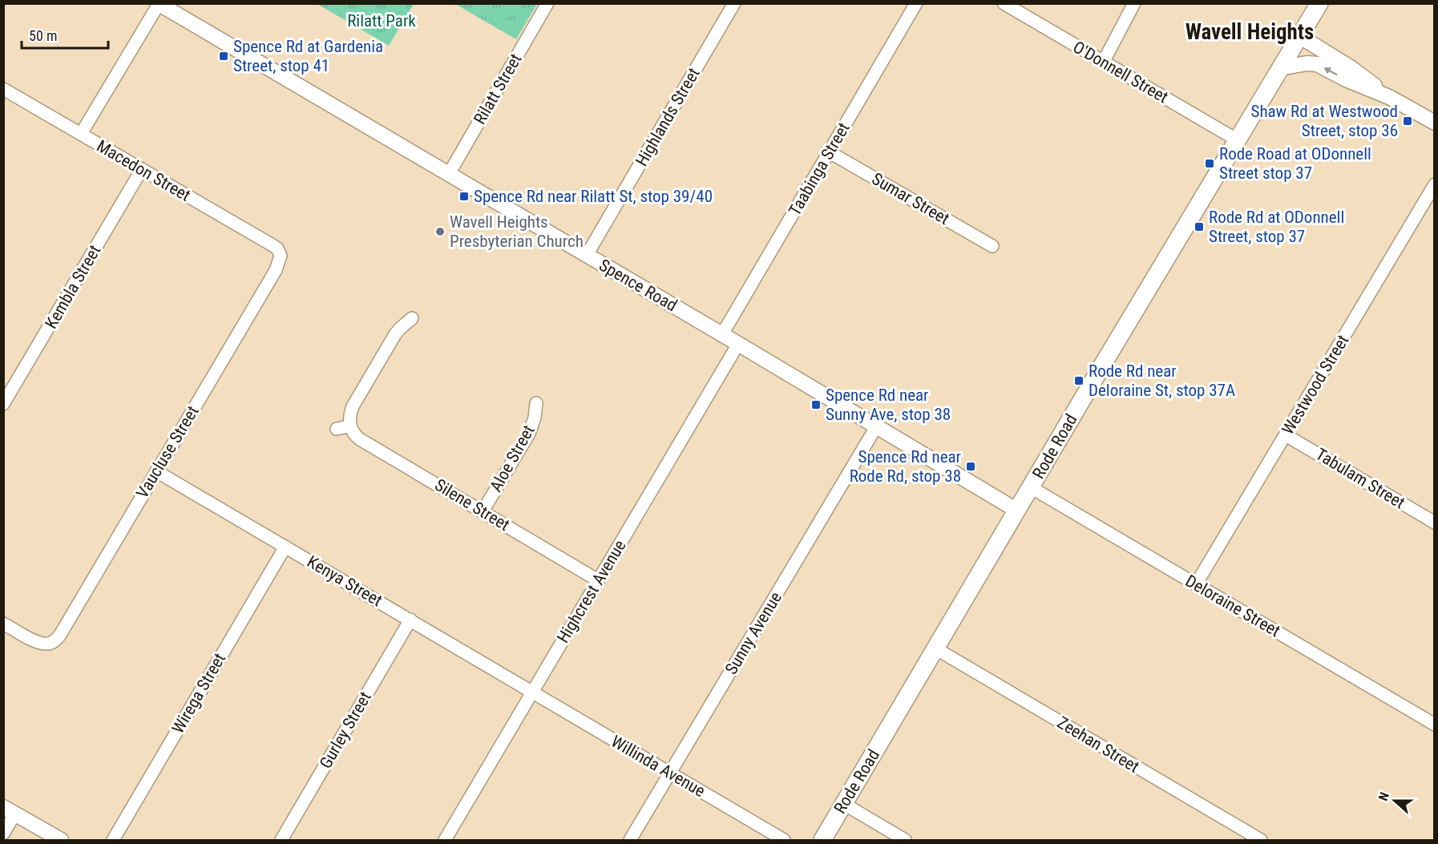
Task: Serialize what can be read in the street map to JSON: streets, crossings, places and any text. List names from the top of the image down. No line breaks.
{"streets":{"main road":["Rode Road"],"street":["O'Donnell Street","Rilatt Street","Highlands Street","Taabinga Street","Macedon Street","Sumar Street","Spence Road","Kembla Street","Westwood Street","Vaucluse Street","Aloe Street","Tabulam Street","Silene Street","Kenya Street","Highcrest Avenue","Deloraine Street","Sunny Avenue","Wirega Street","Gurley Street","Zeehan Street","Willinda Avenue"]},"crossings":[["O'Donnell Street","Rode Road"],["Rilatt Street","Spence Road"],["Highlands Street","Spence Road"],["Taabinga Street","Sumar Street"],["Taabinga Street","Spence Road"],["Macedon Street","Kembla Street"],["Macedon Street","Vaucluse Street"],["Spence Road","Rode Road"],["Spence Road","Highcrest Avenue"],["Spence Road","Sunny Avenue"],["Westwood Street","Tabulam Street"],["Westwood Street","Deloraine Street"],["Rode Road","Deloraine Street"],["Rode Road","Zeehan Street"],["Vaucluse Street","Kenya Street"],["Aloe Street","Silene Street"],["Silene Street","Highcrest Avenue"],["Kenya Street","Highcrest Avenue"],["Kenya Street","Wirega Street"],["Kenya Street","Gurley Street"],["Kenya Street","Willinda Avenue"],["Highcrest Avenue","Willinda Avenue"],["Sunny Avenue","Willinda Avenue"]],"districts":["Wavell Heights"],"parks":["Rilatt Park"],"places":{"transit":["Spence Rd at Gardenia Street, stop 41","Shaw Rd at Westwood Street, stop 36","Rode Road at ODonnell Street stop 37","Spence Rd near Rilatt St, stop 39/40","Rode Rd at ODonnell Street, stop 37","Rode Rd near Deloraine St, stop 37A","Spence Rd near Sunny Ave, stop 38","Spence Rd near Rode Rd, stop 38"],"other":["Wavell Heights Presbyterian Church"]},"scale_bar":"50 m","north":"left"}
